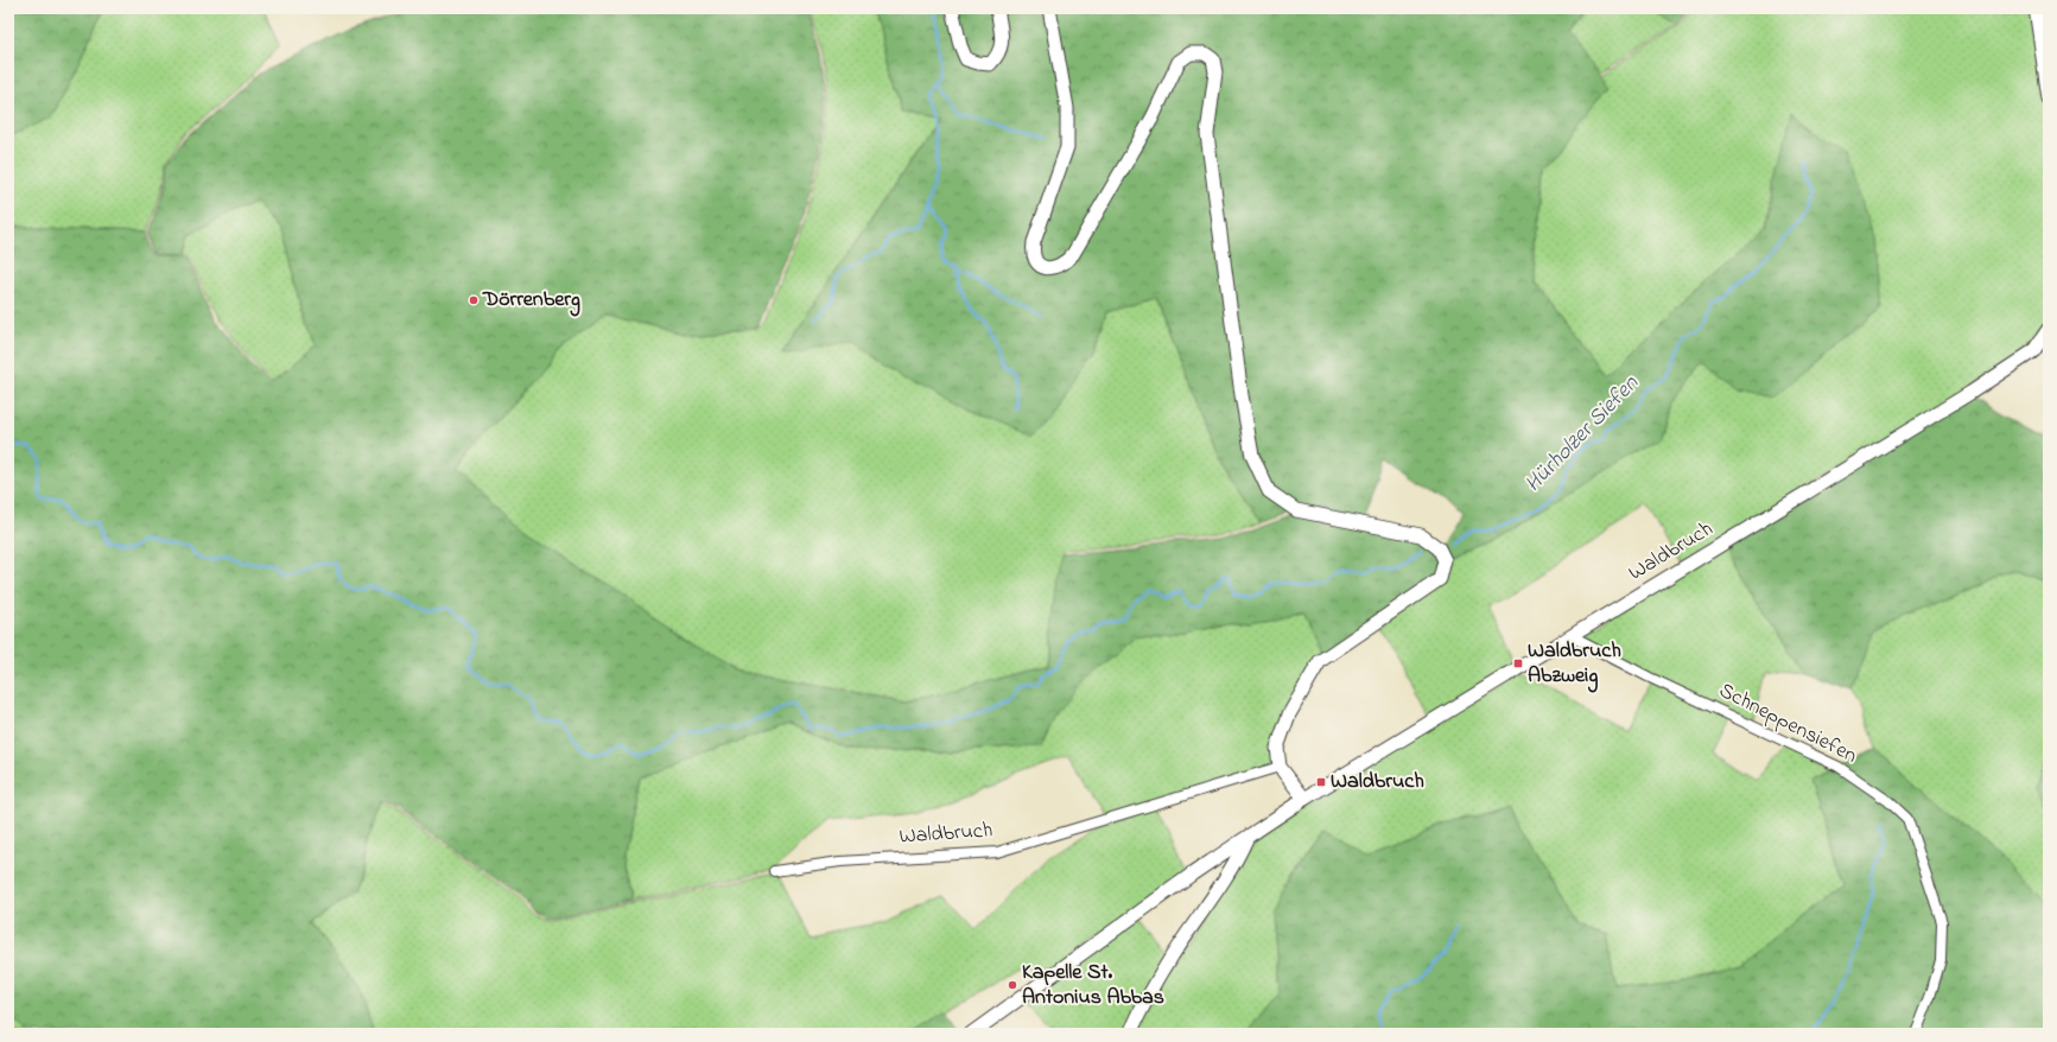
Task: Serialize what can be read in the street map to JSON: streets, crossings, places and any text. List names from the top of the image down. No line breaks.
{"streets":{"street":["Waldbruch","Schneppensiefen"]},"crossings":[["Waldbruch","Schneppensiefen"]],"water":["Hürholzer Siefen"],"places":{"other":["Dörrenberg","Kapelle St. Antonius Abbas"],"transit":["Waldbruch Abzweig","Waldbruch"]}}
